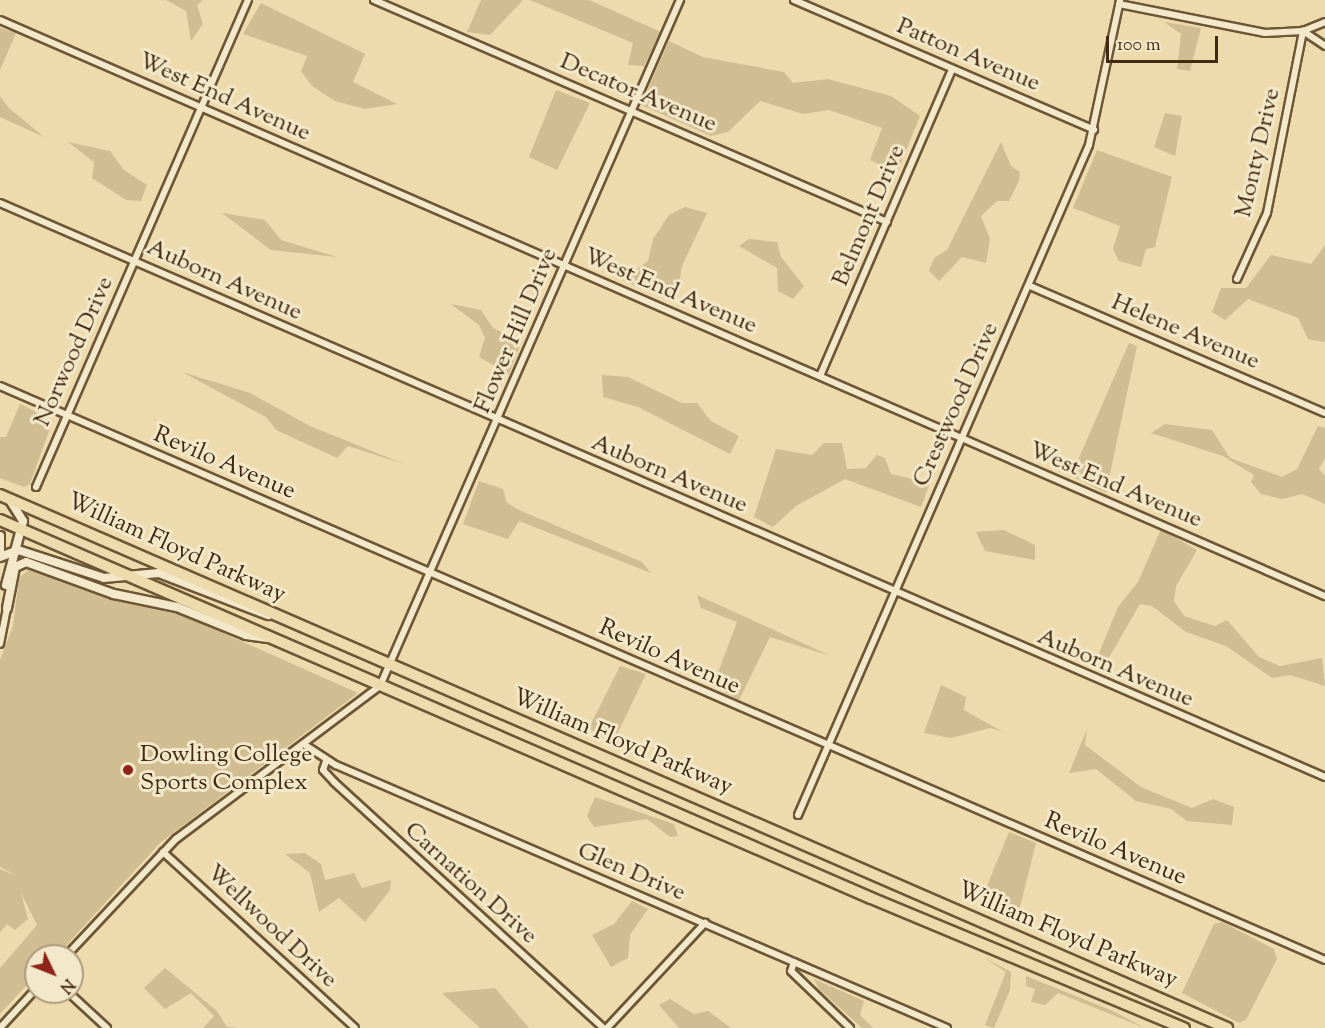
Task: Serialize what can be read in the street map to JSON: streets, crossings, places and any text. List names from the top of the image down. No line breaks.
{"streets":{"highway":["William Floyd Parkway"],"street":["Patton Avenue","Decator Avenue","West End Avenue","Monty Drive","Belmont Drive","Auborn Avenue","Flower Hill Drive","Helene Avenue","Norwood Drive","Crestwood Drive","Revilo Avenue","Glen Drive","Carnation Drive","Wellwood Drive"]},"crossings":[["Patton Avenue","Belmont Drive"],["Patton Avenue","Crestwood Drive"],["Decator Avenue","Belmont Drive"],["Decator Avenue","Flower Hill Drive"],["West End Avenue","Belmont Drive"],["West End Avenue","Flower Hill Drive"],["West End Avenue","Norwood Drive"],["West End Avenue","Crestwood Drive"],["Auborn Avenue","Flower Hill Drive"],["Auborn Avenue","Norwood Drive"],["Auborn Avenue","Crestwood Drive"],["Flower Hill Drive","Revilo Avenue"],["Flower Hill Drive","William Floyd Parkway"],["Helene Avenue","Crestwood Drive"],["Norwood Drive","Revilo Avenue"],["Crestwood Drive","Revilo Avenue"],["Glen Drive","Carnation Drive"]],"places":["Dowling College Sports Complex"],"scale_bar":"100 m","north":"bottom right"}
